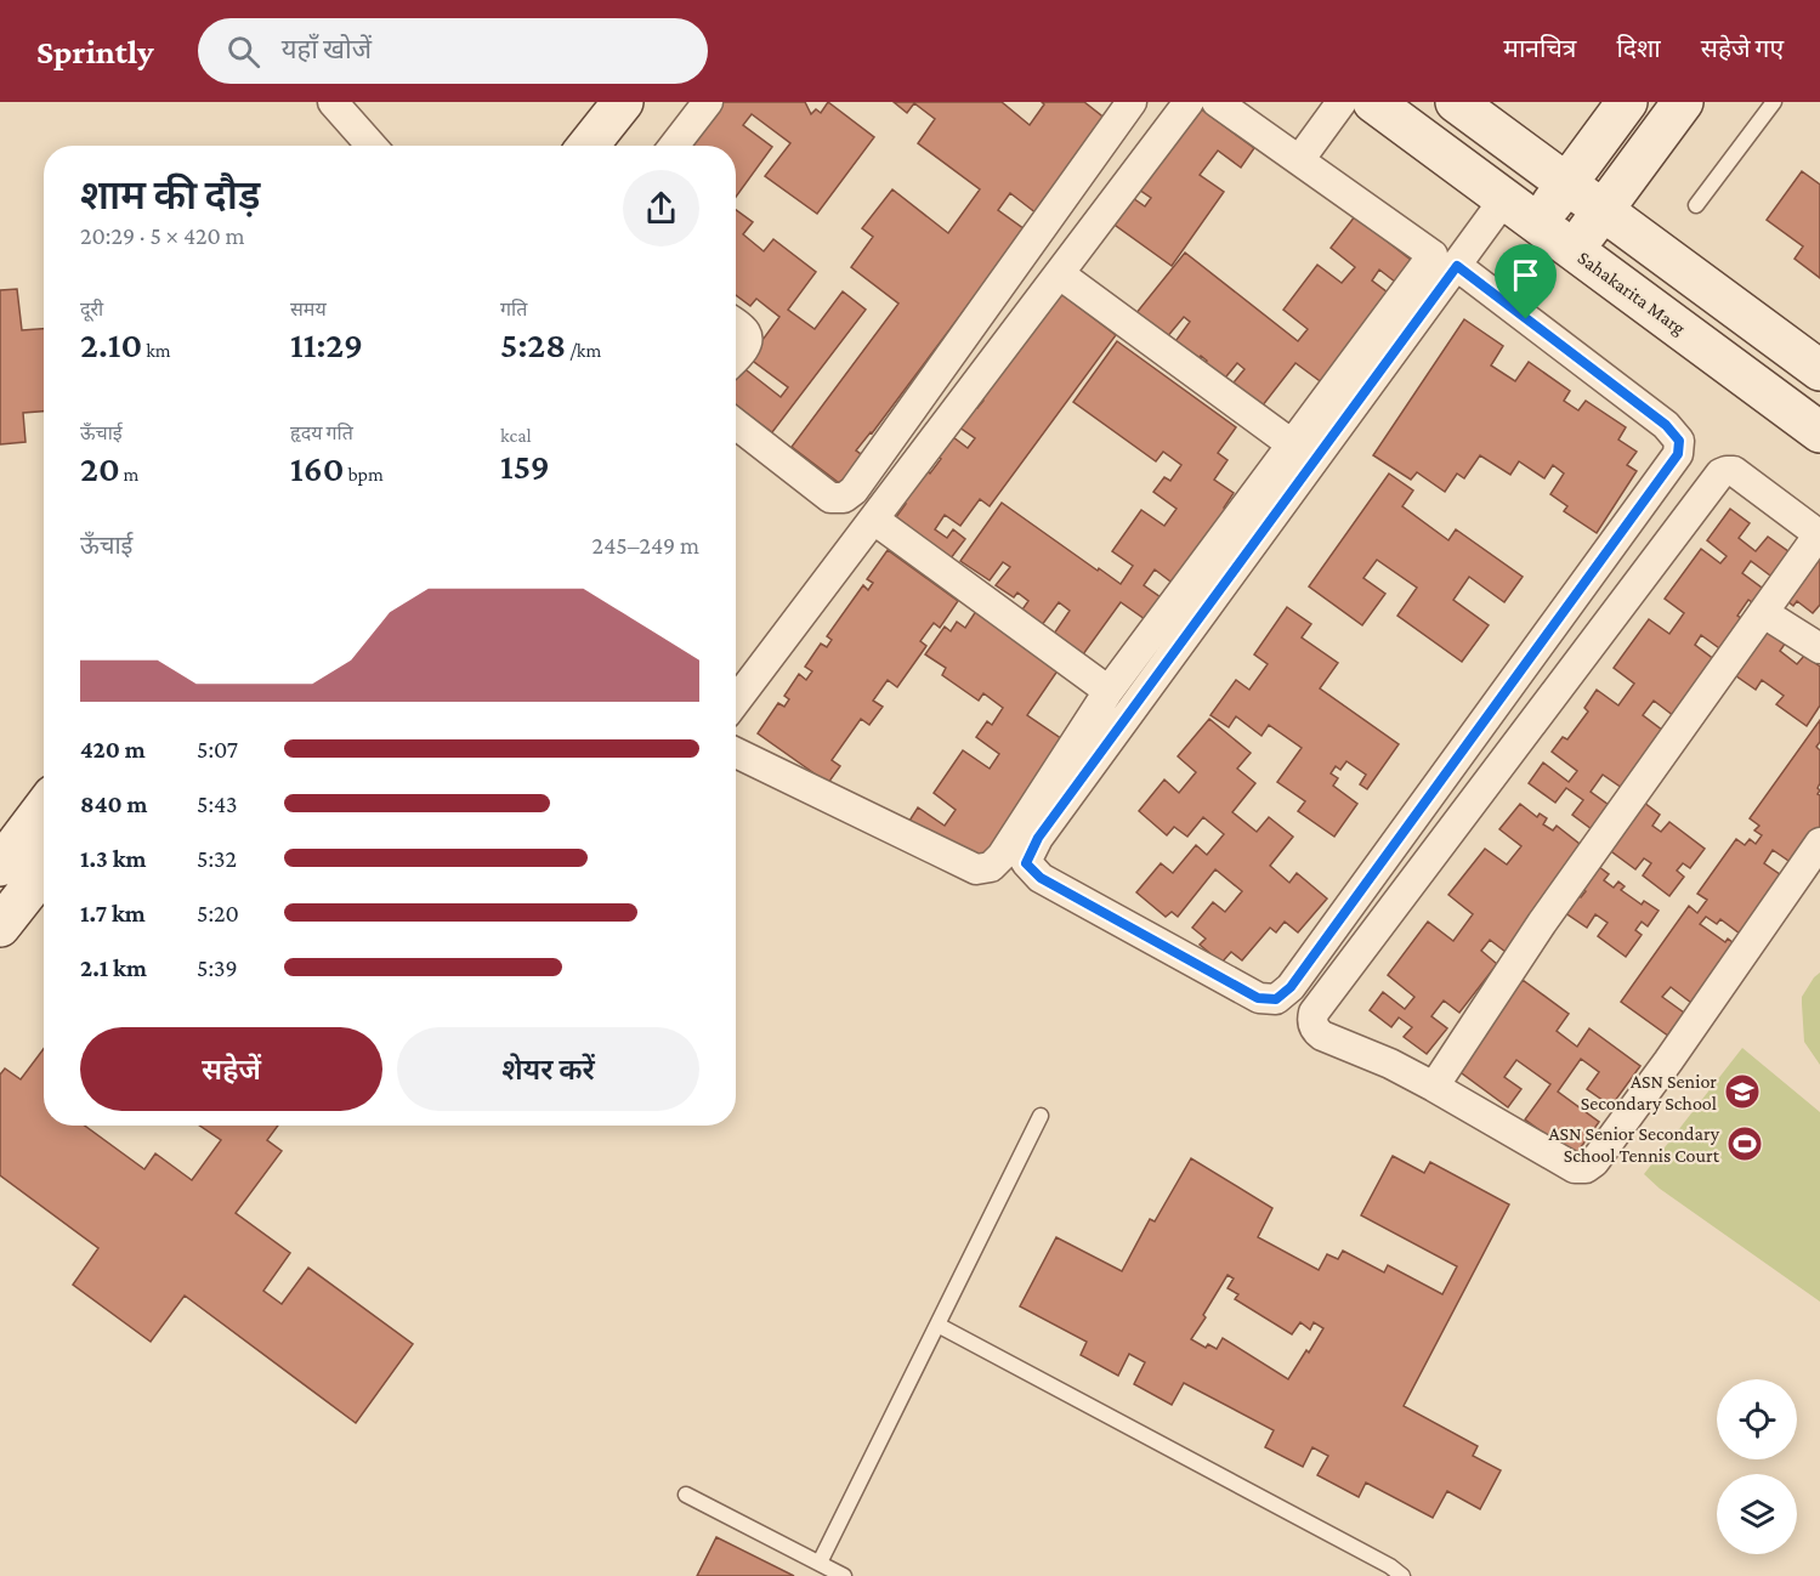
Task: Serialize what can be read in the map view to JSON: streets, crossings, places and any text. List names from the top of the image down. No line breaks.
{"streets":{"street":["Sahakarita Marg"]},"places":{"school or university":["ASN Senior Secondary School"],"sports":["ASN Senior Secondary School Tennis Court"]},"page":{"header":"Sprintly","search":"यहाँ खोजें","nav":["मानचित्र","दिशा","सहेजे गए"],"heading":["शाम की दौड़","20:29 · 5 × 420 m"],"stats":[["दूरी","2.10 km"],["समय","11:29"],["गति","5:28 /km"],["ऊँचाई","20 m"],["हृदय गति","160 bpm"],["kcal","159"]],"chart":["ऊँचाई","245–249 m"],"list":[{"name":"420 m","note":"5:07"},{"name":"840 m","note":"5:43"},{"name":"1.3 km","note":"5:32"},{"name":"1.7 km","note":"5:20"},{"name":"2.1 km","note":"5:39"}],"buttons":["सहेजें","शेयर करें"]}}
